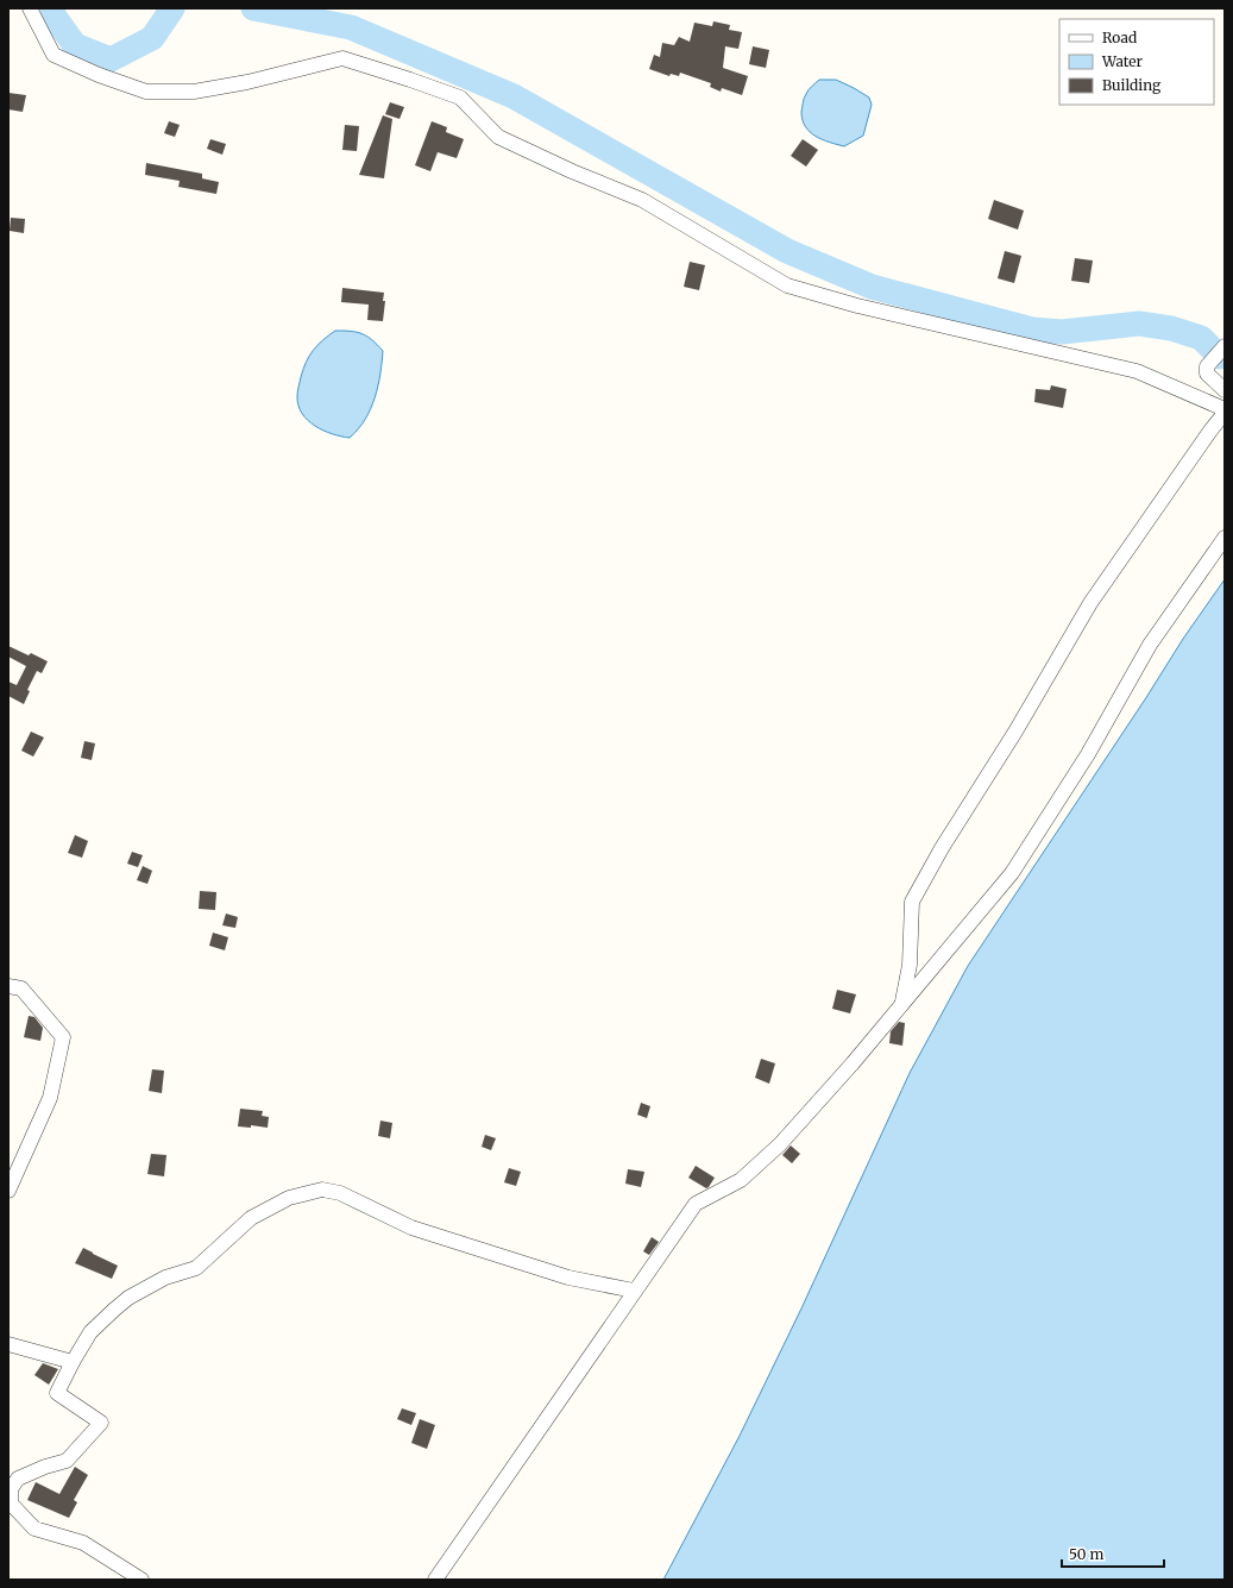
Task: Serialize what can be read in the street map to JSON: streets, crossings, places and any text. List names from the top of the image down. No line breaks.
{"legend":["Road","Water","Building"],"scale_bar":"50 m"}
